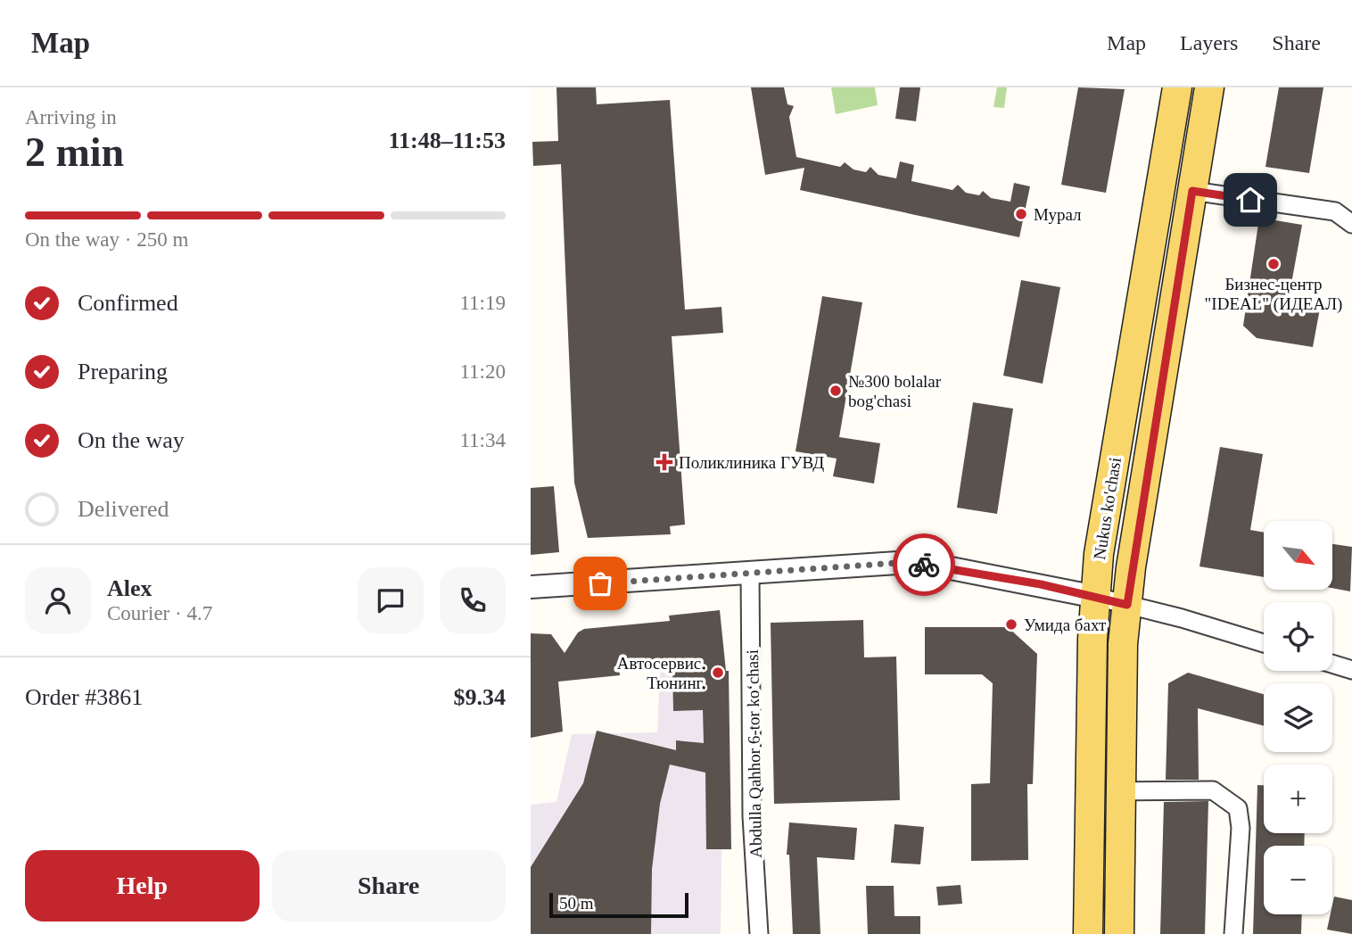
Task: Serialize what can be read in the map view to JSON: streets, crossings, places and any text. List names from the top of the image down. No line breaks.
{"streets":{"main road":["Nukus ko'chasi"],"street":["Abdulla Qahhor 6-tor koʻchasi"]},"places":{"other":["Мурал","Бизнес-центр \"IDEAL\" (ИДЕАЛ)","№300 bolalar bog'chasi","Умида бахт","Автосервис. Тюнинг."],"health":["Поликлиника ГУВД"]},"scale_bar":"50 m","north":"bottom right","page":{"header":"Map","nav":["Map","Layers","Share"],"heading":["2 min","Arriving in","11:48–11:53"],"panel":["Alex","Courier · 4.7","Order #3861","$9.34"],"bar":"On the way · 250 m","list":[["Confirmed","11:19"],["Preparing","11:20"],["On the way","11:34"],"Delivered"],"map_buttons":["+","−"],"buttons":["Help","Share"],"scale":"50 m"}}
